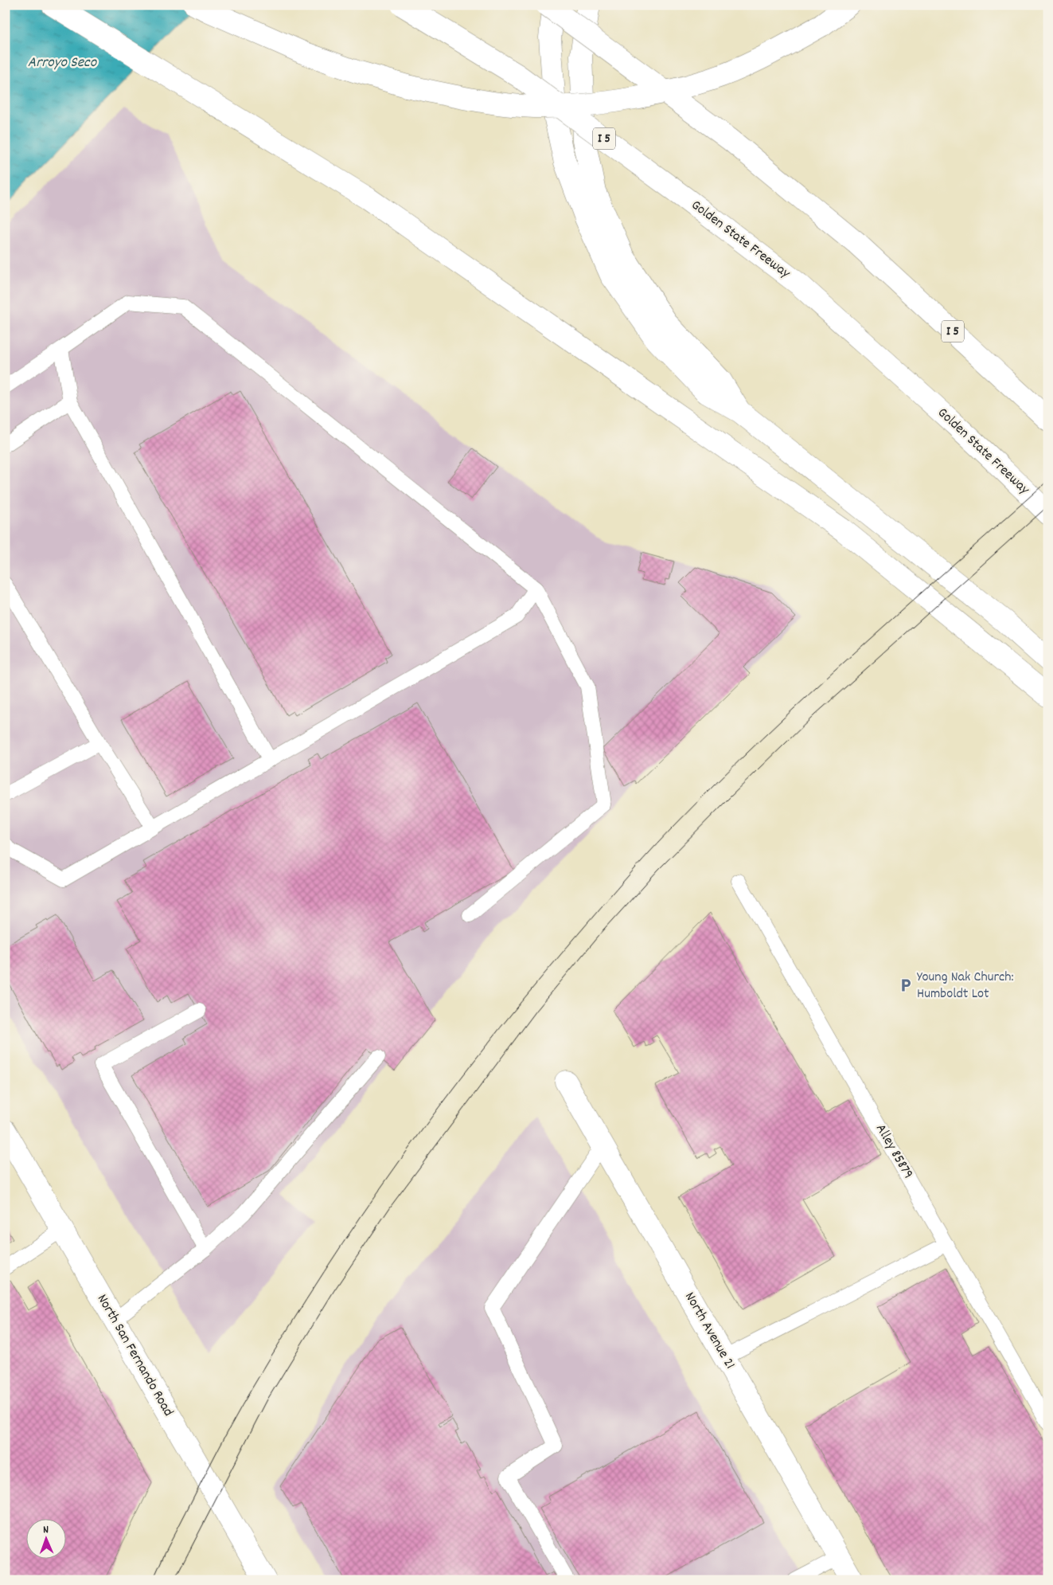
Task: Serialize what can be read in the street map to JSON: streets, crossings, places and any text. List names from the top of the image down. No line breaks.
{"streets":{"main road":["I 5","Golden State Freeway","North Avenue 21","North San Fernando Road"],"lane":["Alley 85879"]},"water":["Arroyo Seco"],"places":{"parking":["Young Nak Church: Humboldt Lot"]},"north":"top"}
